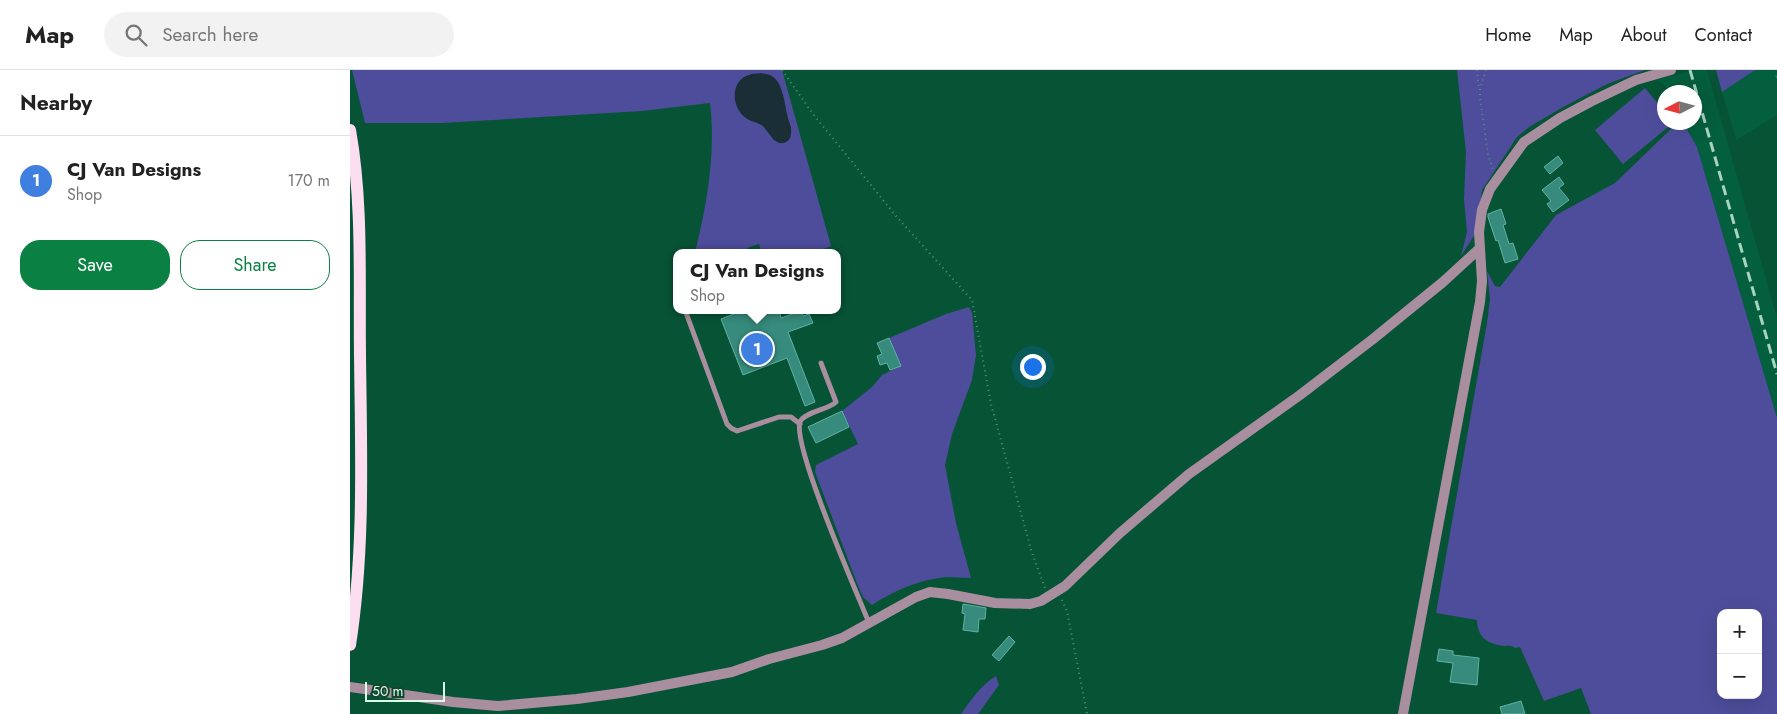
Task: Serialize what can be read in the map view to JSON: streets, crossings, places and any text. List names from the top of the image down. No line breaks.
{"scale_bar":"50 m","north":"left","page":{"header":"Map","search":"Search here","nav":["Home","Map","About","Contact"],"heading":"Nearby","list":[{"mark":"1","name":"CJ Van Designs","note":"Shop","value":"170 m"}],"buttons":["Save","Share"],"popup":["CJ Van Designs","Shop"],"pins":"1","map_buttons":["+","−"],"scale":"50 m"}}
